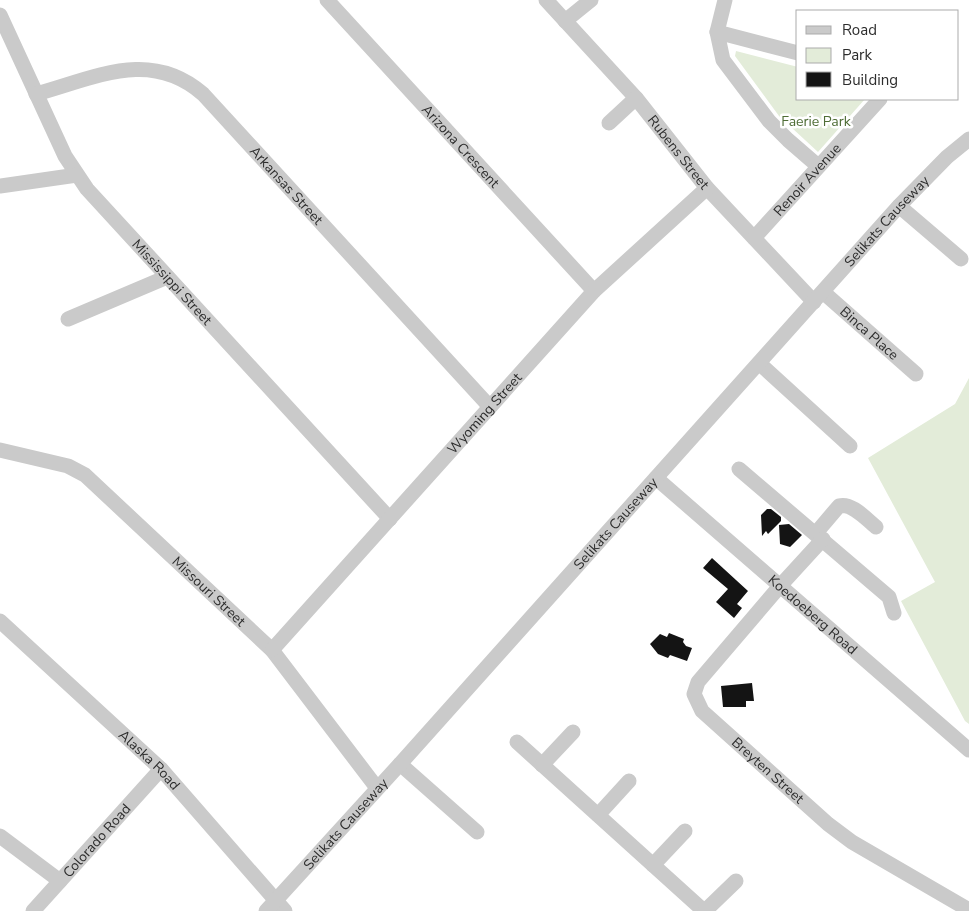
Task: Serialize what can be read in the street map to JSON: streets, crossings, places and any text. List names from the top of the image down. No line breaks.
{"streets":{"street":["Arizona Crescent","Rubens Street","Renoir Avenue","Arkansas Street","Selikats Causeway","Mississippi Street","Binca Place","Wyoming Street","Missouri Street","Koedoeberg Road","Alaska Road","Breyten Street","Colorado Road"]},"crossings":[["Arizona Crescent","Wyoming Street"],["Rubens Street","Renoir Avenue"],["Rubens Street","Selikats Causeway"],["Rubens Street","Binca Place"],["Rubens Street","Wyoming Street"],["Arkansas Street","Mississippi Street"],["Arkansas Street","Wyoming Street"],["Selikats Causeway","Binca Place"],["Selikats Causeway","Missouri Street"],["Selikats Causeway","Koedoeberg Road"],["Selikats Causeway","Alaska Road"],["Mississippi Street","Wyoming Street"],["Wyoming Street","Missouri Street"],["Koedoeberg Road","Breyten Street"],["Alaska Road","Colorado Road"]],"parks":["Faerie Park"],"legend":["Road","Park","Building"]}
